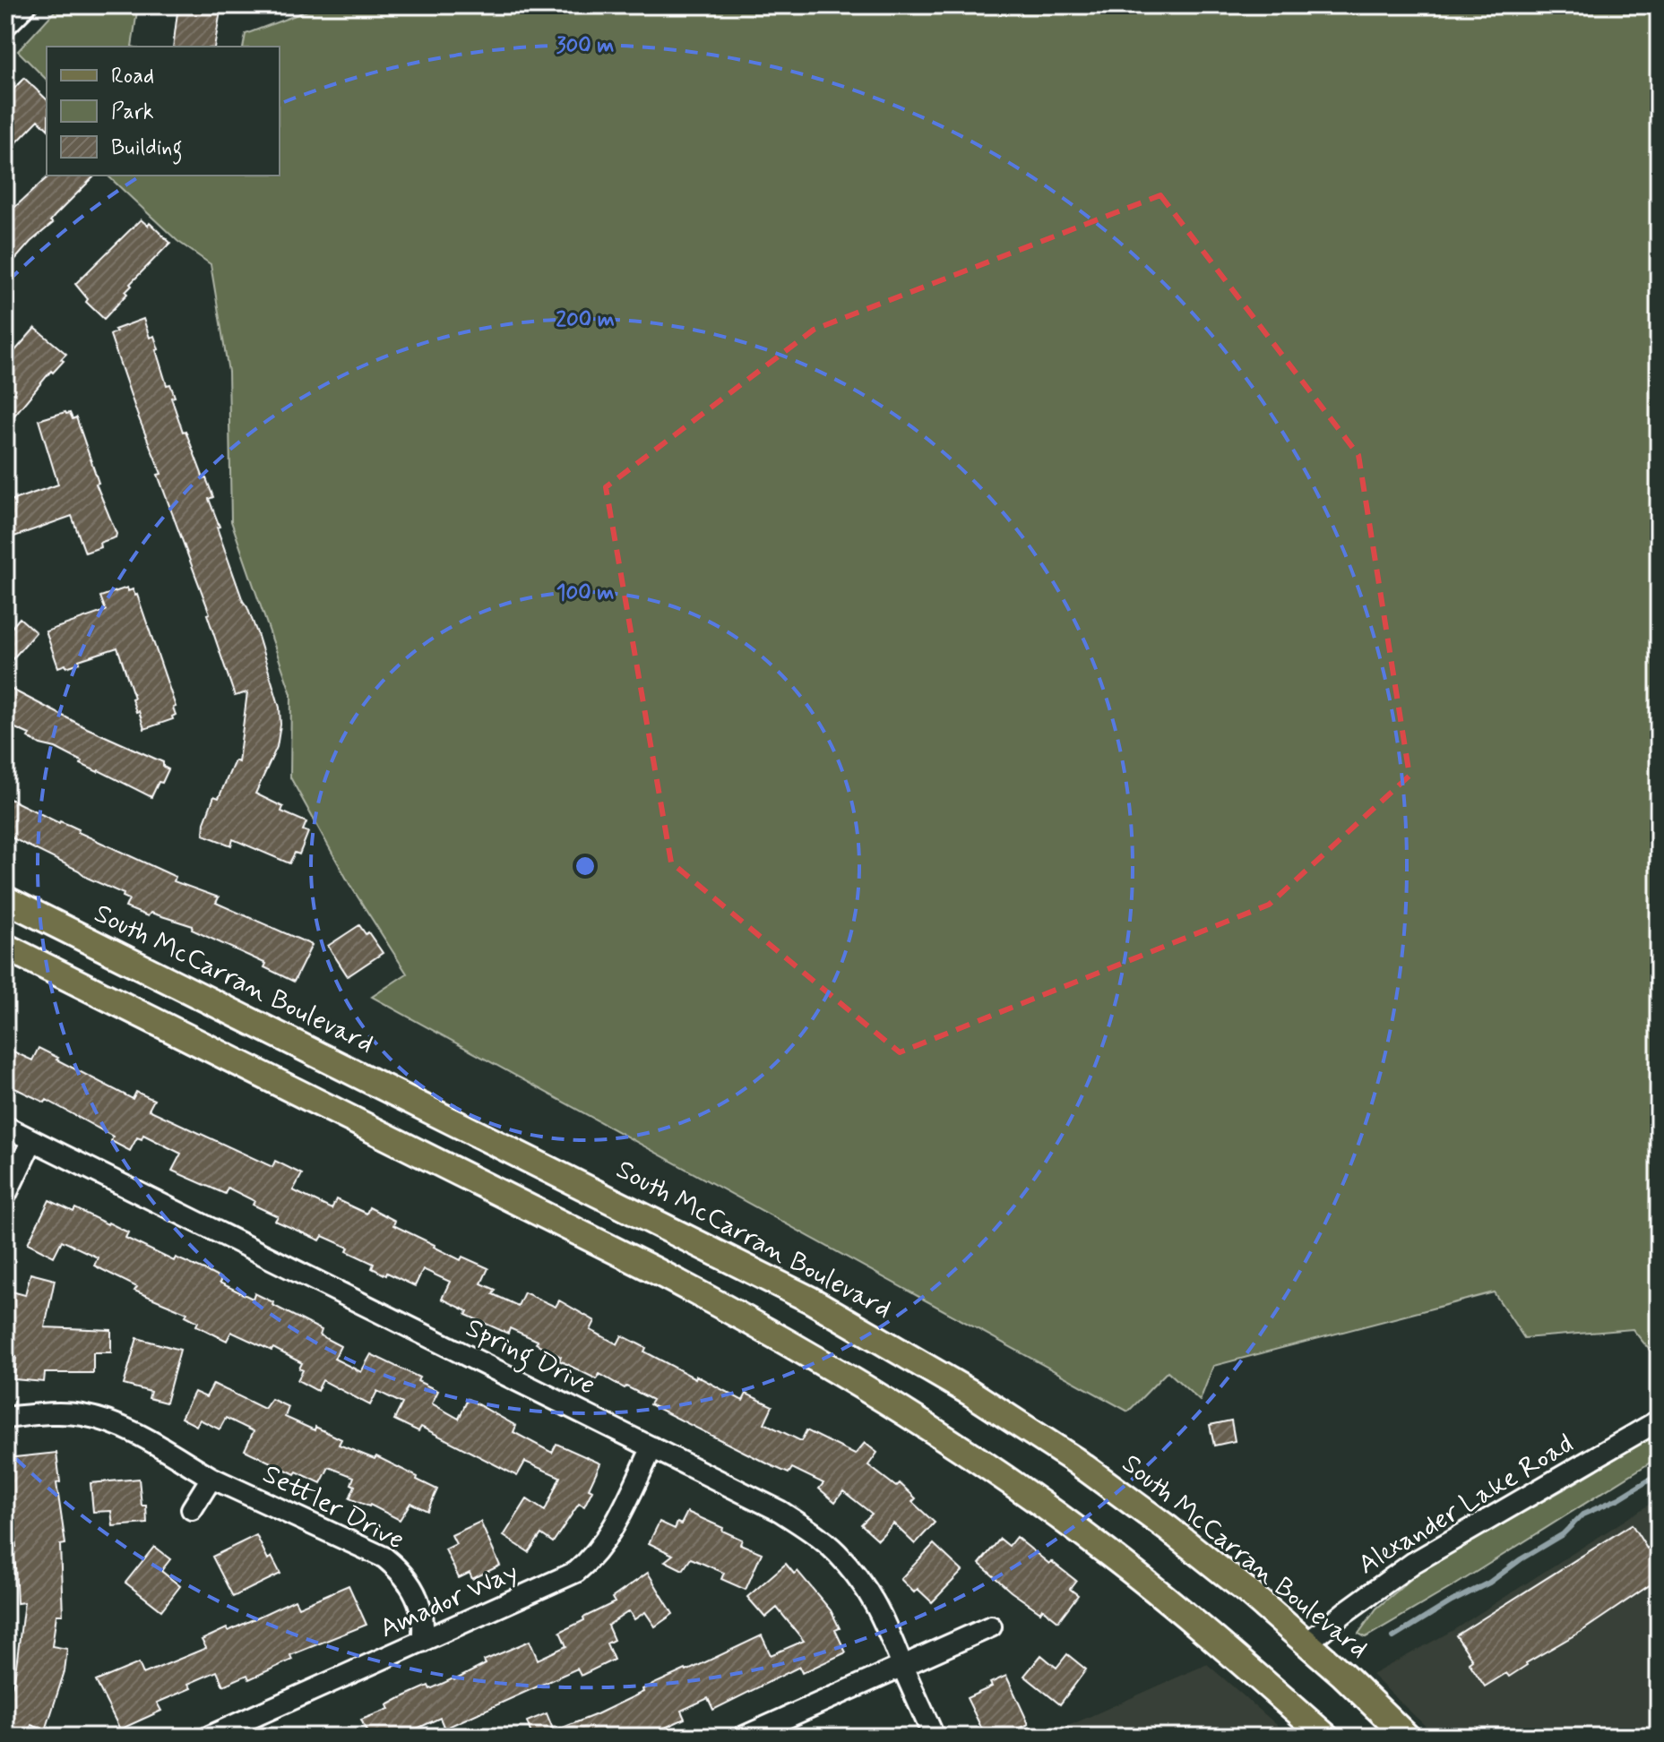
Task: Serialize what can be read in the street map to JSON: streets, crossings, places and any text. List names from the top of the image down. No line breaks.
{"streets":{"main road":["South McCarran Boulevard"],"street":["Spring Drive","Alexander Lake Road","Settler Drive","Amador Way"]},"crossings":[["South McCarran Boulevard","Alexander Lake Road"],["Spring Drive","Amador Way"],["Settler Drive","Amador Way"]],"legend":["Road","Park","Building"],"rings":["300 m","200 m","100 m"]}
